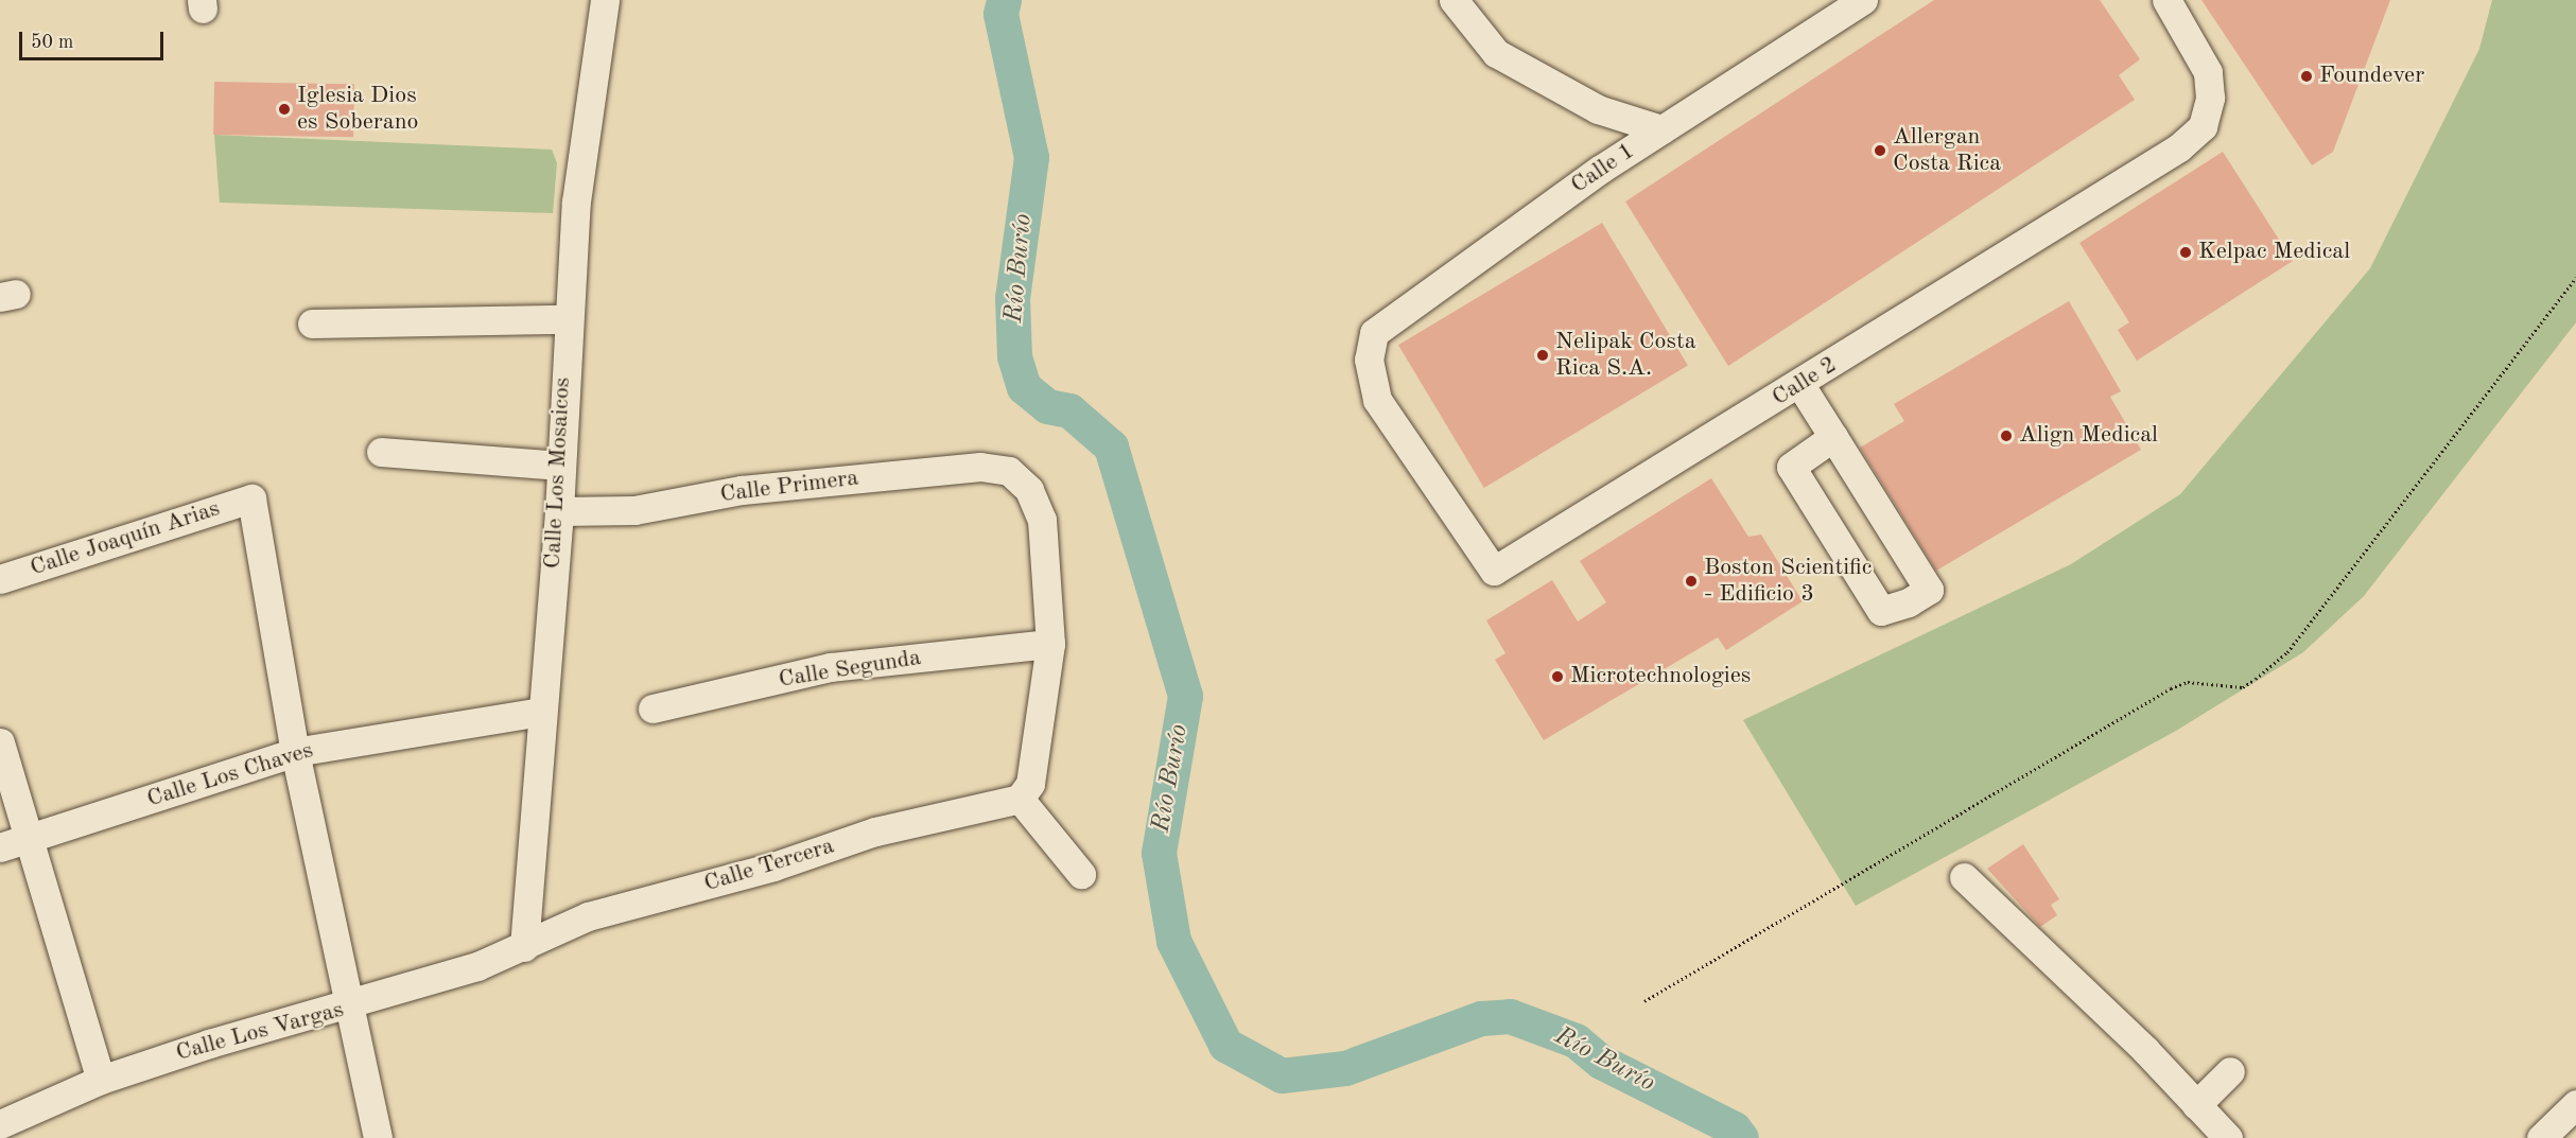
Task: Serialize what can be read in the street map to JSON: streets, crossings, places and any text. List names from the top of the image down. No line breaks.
{"streets":{"street":["Calle 1","Calle 2","Calle Los Mosaicos","Calle Primera","Calle Joaquín Arias","Calle Segunda","Calle Los Chaves","Calle Tercera","Calle Los Vargas"]},"crossings":[["Calle 1","Calle 2"],["Calle Los Mosaicos","Calle Primera"],["Calle Los Mosaicos","Calle Los Chaves"],["Calle Los Mosaicos","Calle Tercera"],["Calle Los Mosaicos","Calle Los Vargas"],["Calle Primera","Calle Segunda"],["Calle Joaquín Arias","Calle Los Chaves"],["Calle Tercera","Calle Los Vargas"]],"water":["Río Burío"],"places":["Foundever","Iglesia Dios es Soberano","Allergan Costa Rica","Kelpac Medical","Nelipak Costa Rica S.A.","Align Medical","Boston Scientific - Edificio 3","Microtechnologies"],"scale_bar":"50 m"}
